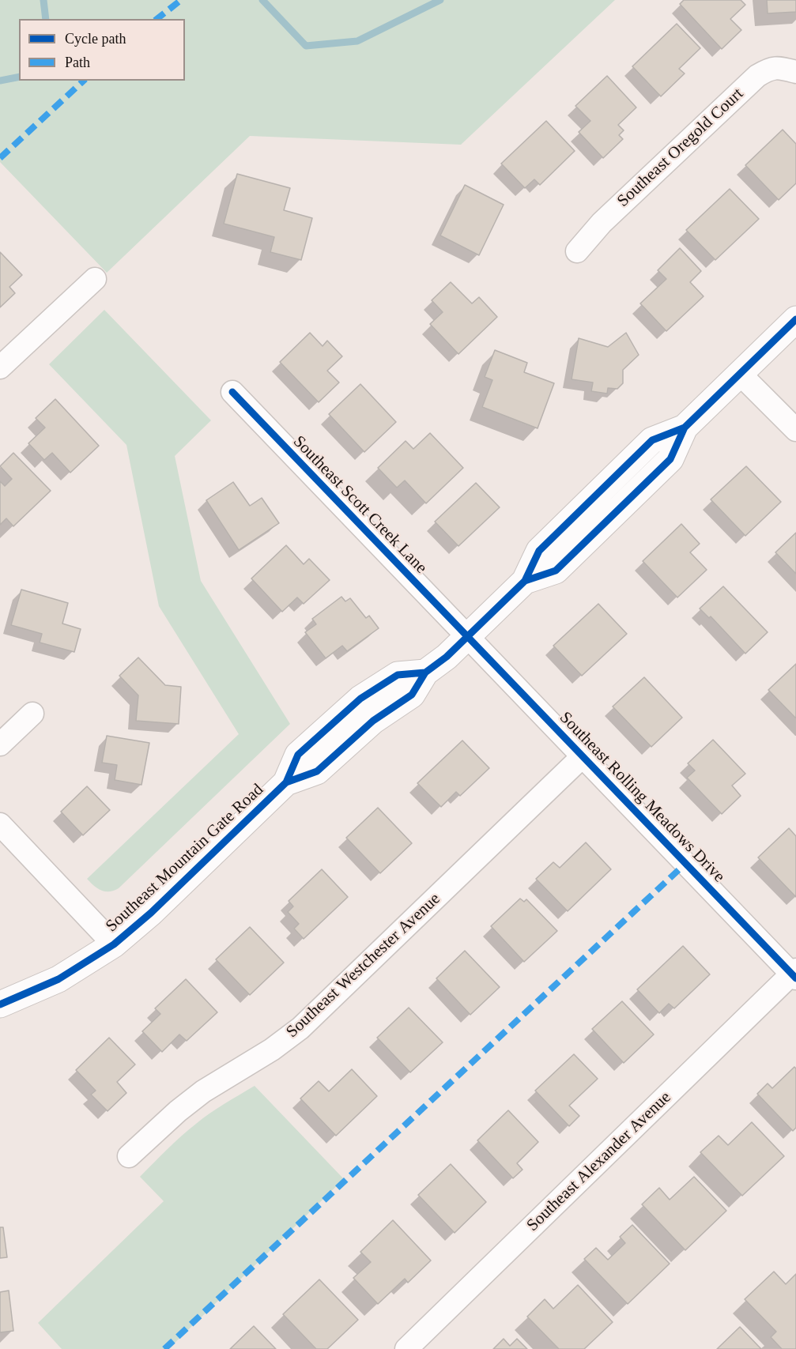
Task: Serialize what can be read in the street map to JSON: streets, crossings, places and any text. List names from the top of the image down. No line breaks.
{"streets":{"street":["Southeast Oregold Court","Southeast Scott Creek Lane","Southeast Rolling Meadows Drive","Southeast Mountain Gate Road","Southeast Westchester Avenue","Southeast Alexander Avenue"]},"crossings":[["Southeast Scott Creek Lane","Southeast Rolling Meadows Drive"],["Southeast Scott Creek Lane","Southeast Mountain Gate Road"],["Southeast Rolling Meadows Drive","Southeast Mountain Gate Road"],["Southeast Rolling Meadows Drive","Southeast Westchester Avenue"],["Southeast Rolling Meadows Drive","Southeast Alexander Avenue"]],"legend":["Cycle path","Path"]}
